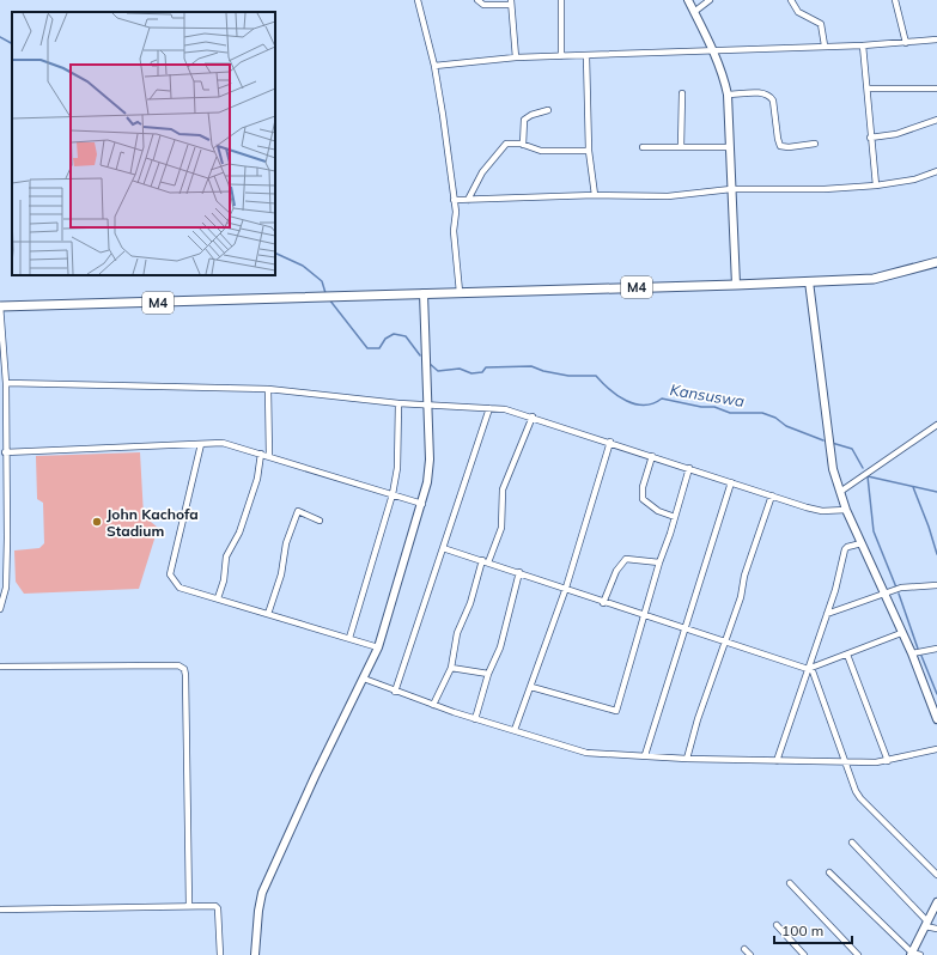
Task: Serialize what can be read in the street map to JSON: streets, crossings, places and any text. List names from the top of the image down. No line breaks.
{"streets":{"main road":["M4"]},"water":["Kansuswa"],"places":["John Kachofa Stadium"],"scale_bar":"100 m"}
